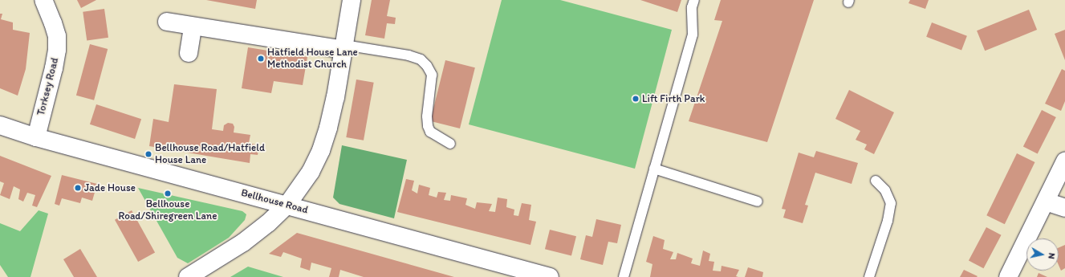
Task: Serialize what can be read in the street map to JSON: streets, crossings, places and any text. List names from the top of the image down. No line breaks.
{"streets":{"street":["Torksey Road","Bellhouse Road"]},"crossings":[["Torksey Road","Bellhouse Road"]],"places":["Hatfield House Lane Methodist Church","Lift Firth Park","Bellhouse Road/Hatfield House Lane","Jade House","Bellhouse Road/Shiregreen Lane"],"north":"right"}
